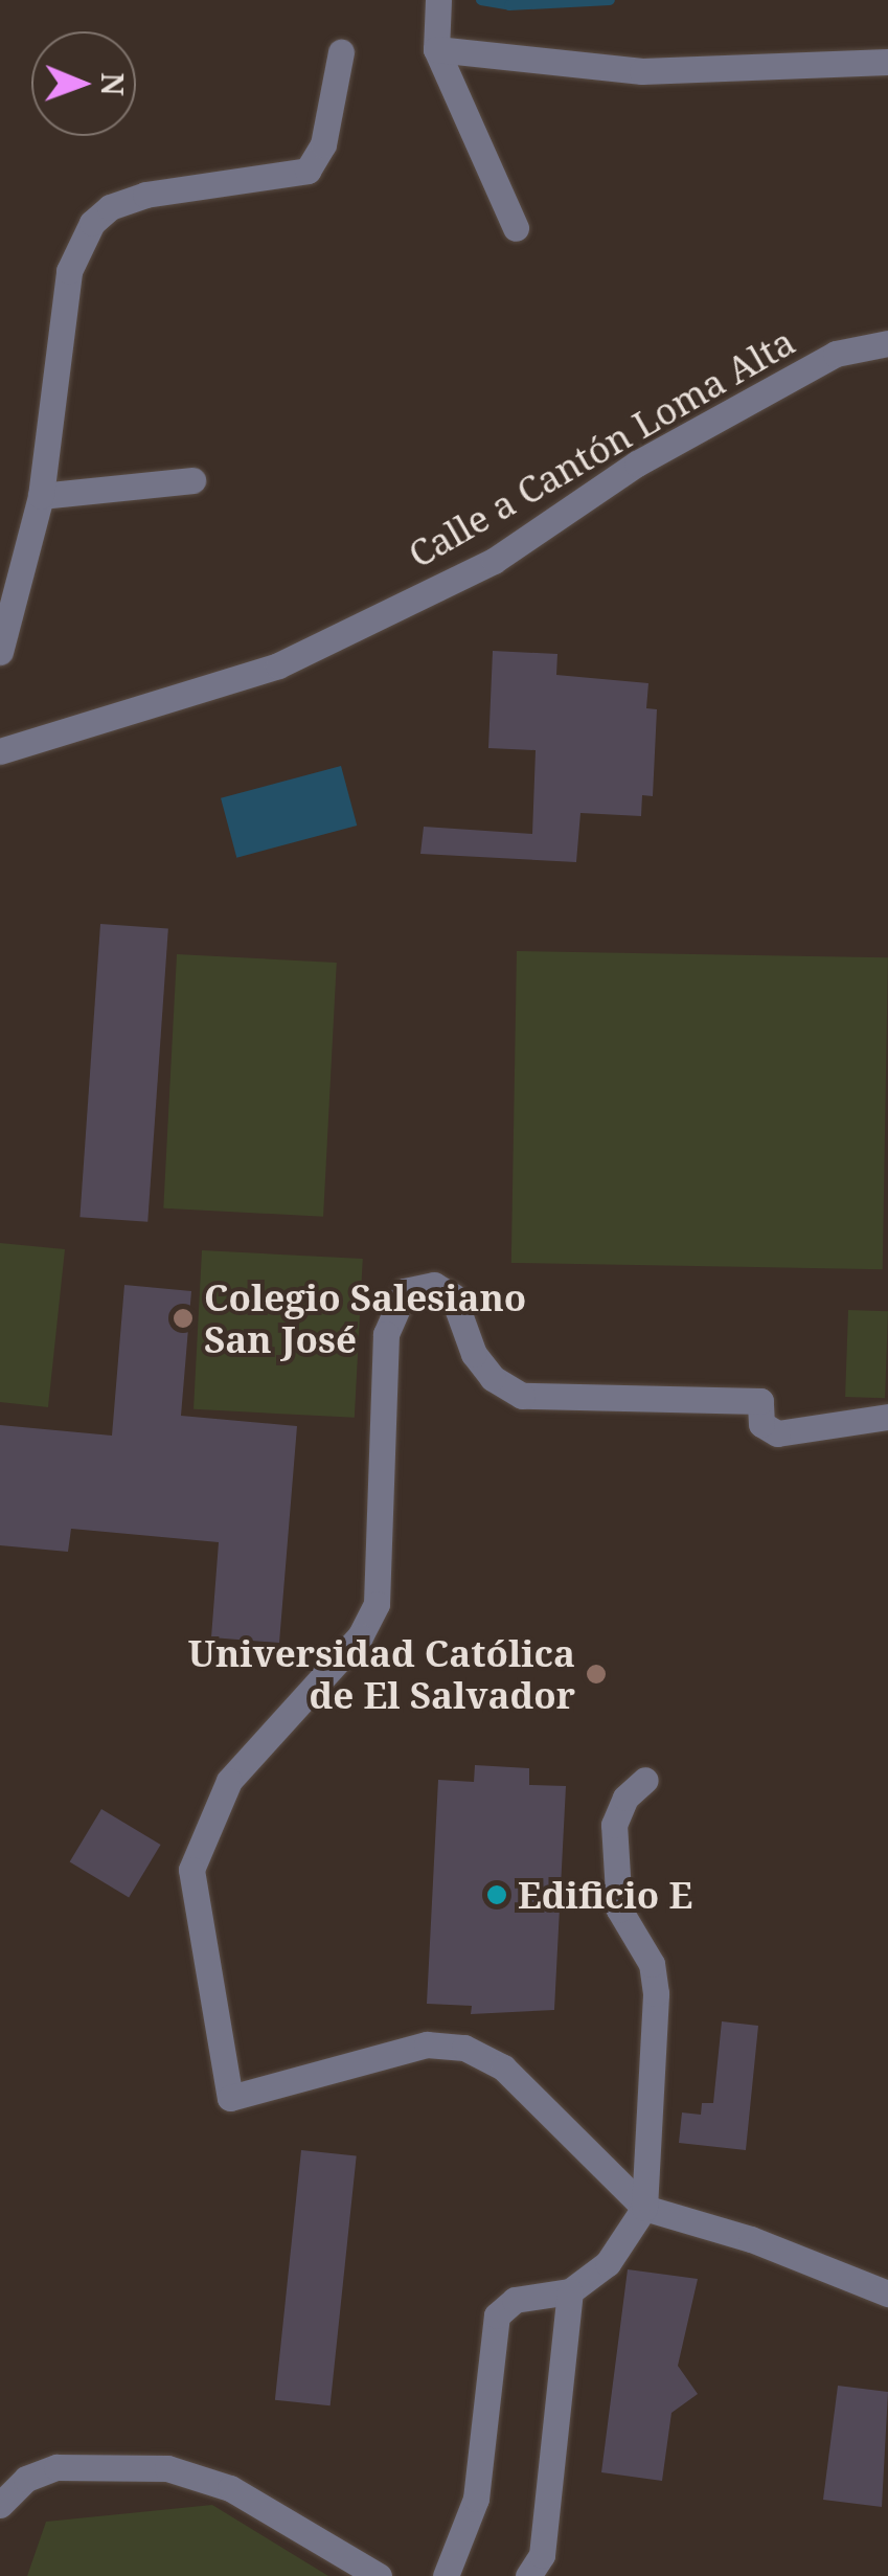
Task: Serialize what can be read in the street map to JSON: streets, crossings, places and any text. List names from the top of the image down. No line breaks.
{"streets":{"street":["Calle a Cantón Loma Alta"]},"places":["Colegio Salesiano San José","Universidad Católica de El Salvador","Edificio E"],"north":"right"}
